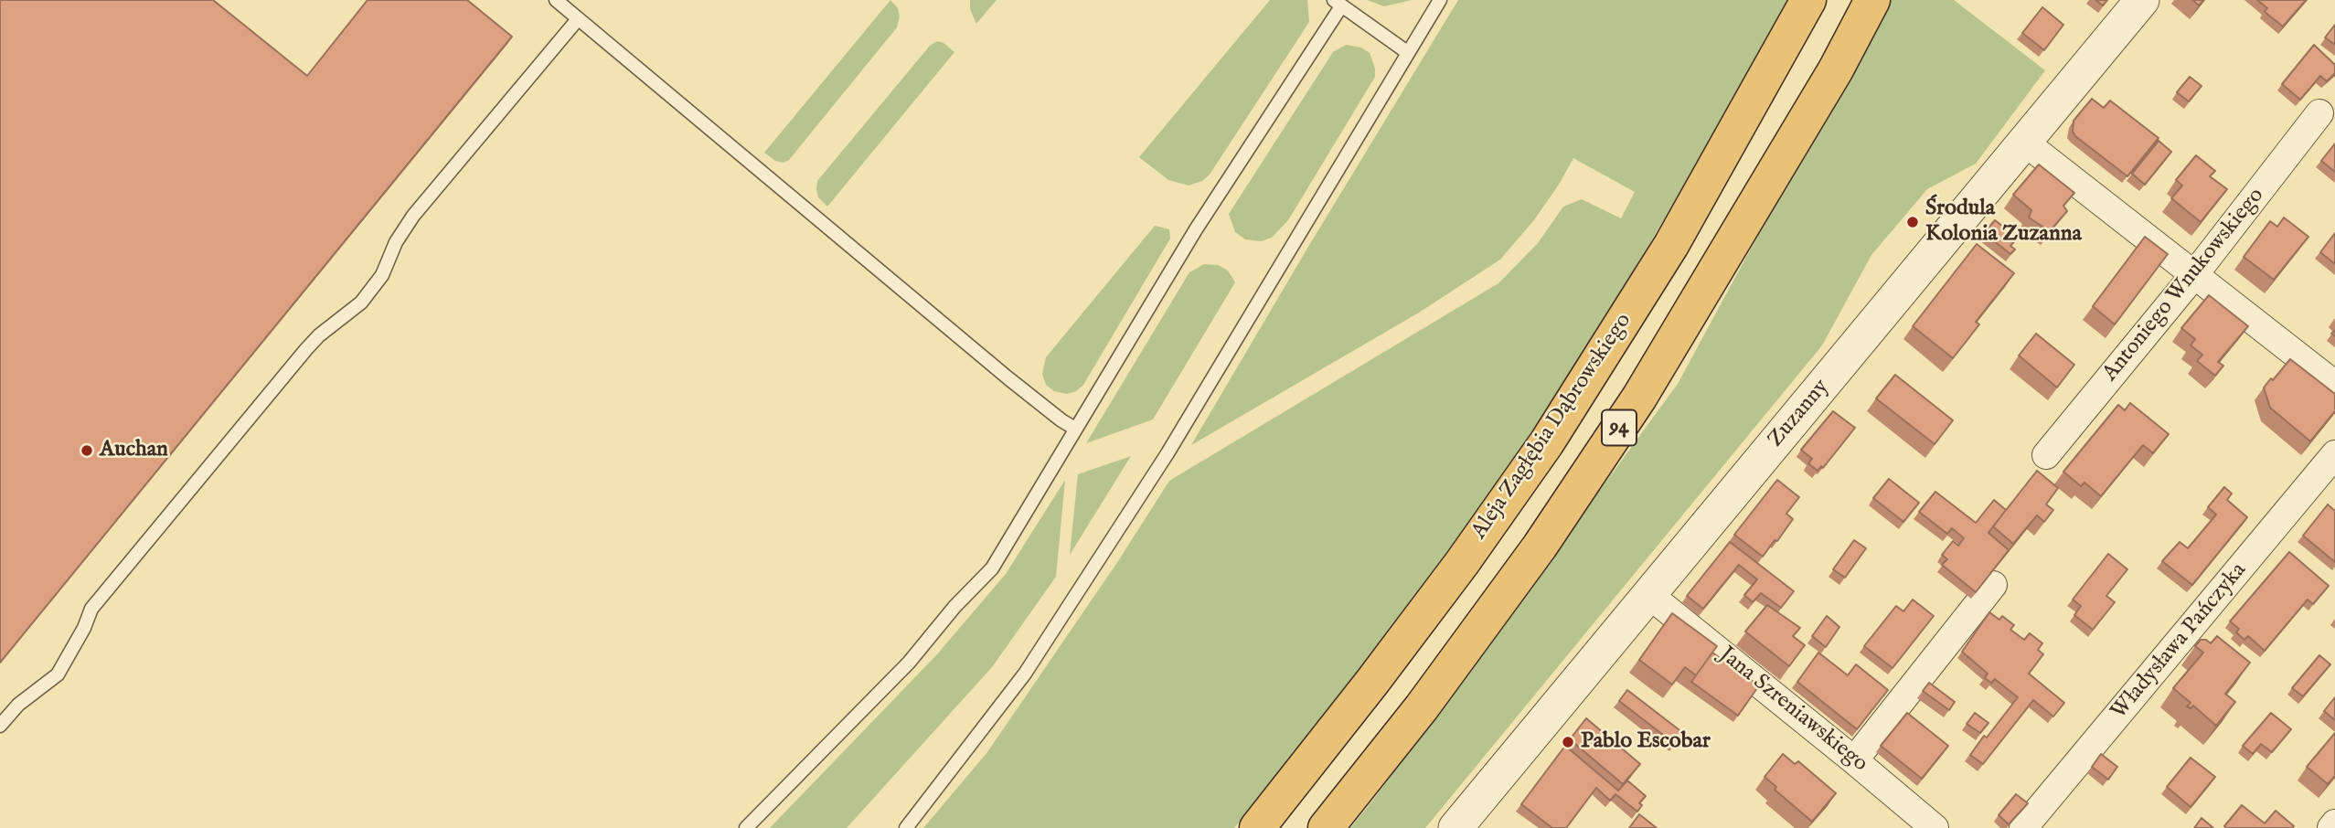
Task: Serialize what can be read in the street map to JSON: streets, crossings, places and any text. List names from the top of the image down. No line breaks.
{"streets":{"main road":["Aleja Zagłębia Dąbrowskiego","94"],"street":["Antoniego Wnukowskiego","Zuzanny","Władysława Pańczyka","Jana Szreniawskiego"]},"crossings":[["Zuzanny","Jana Szreniawskiego"]],"places":["Środula Kolonia Zuzanna","Auchan","Pablo Escobar"]}
